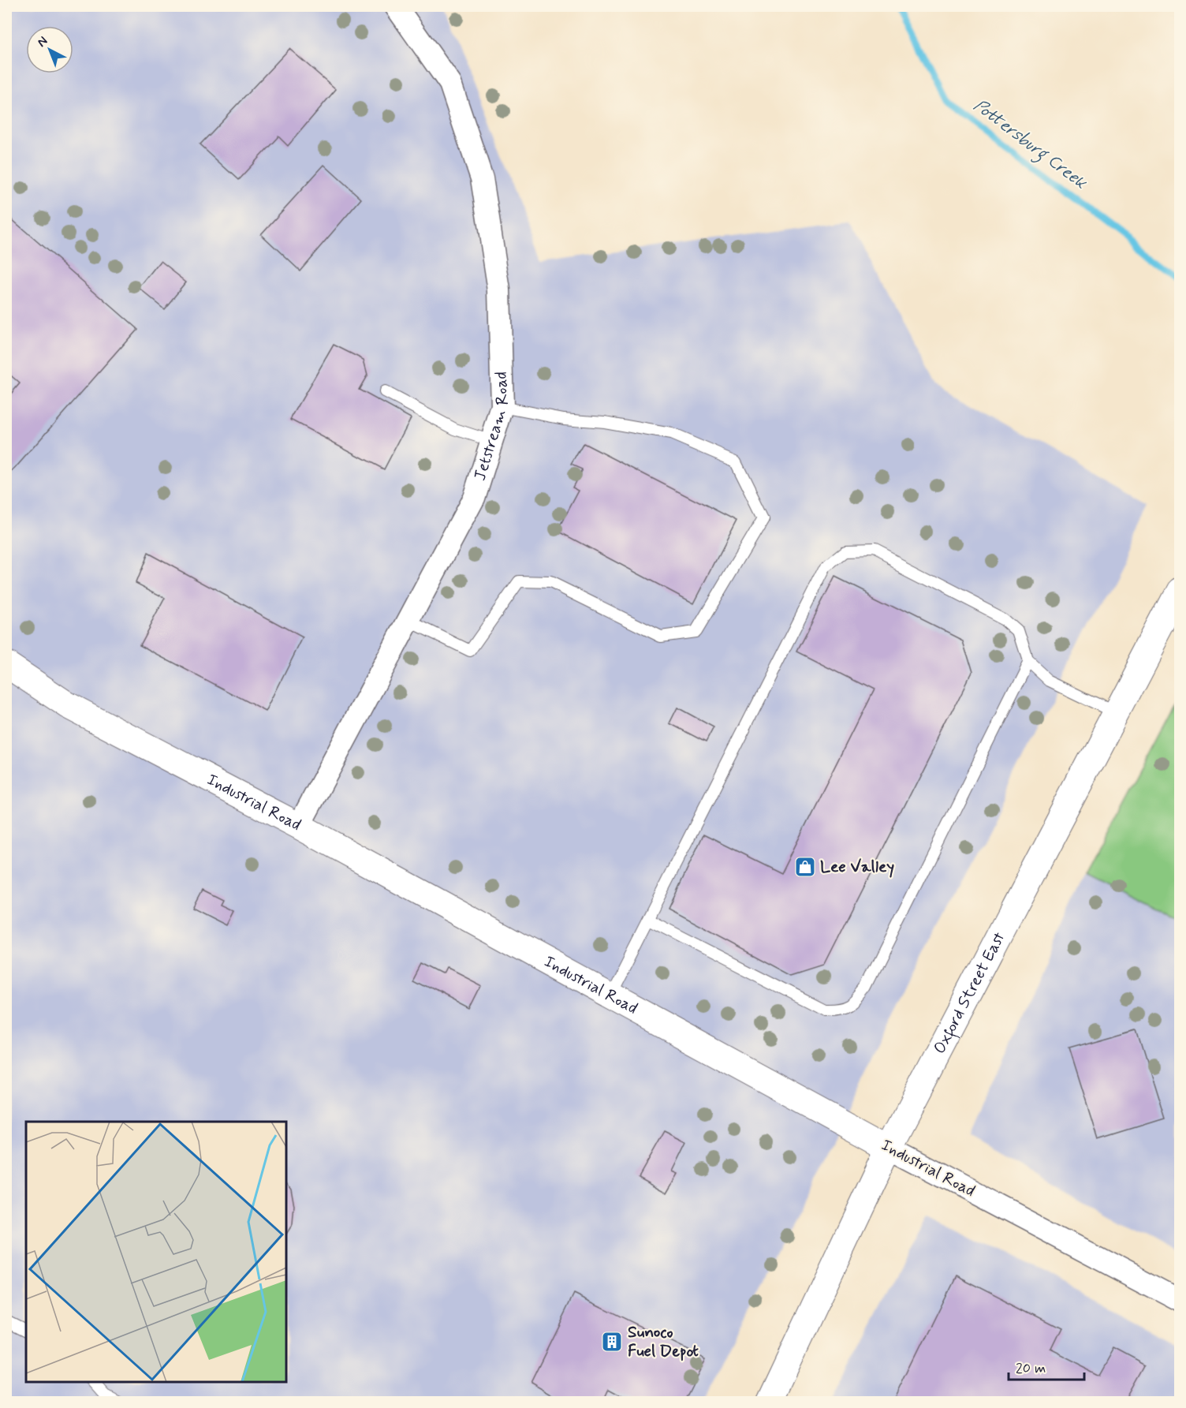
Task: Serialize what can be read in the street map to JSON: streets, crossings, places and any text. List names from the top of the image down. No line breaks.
{"streets":{"street":["Jetstream Road","Industrial Road","Oxford Street East"]},"crossings":[["Jetstream Road","Industrial Road"],["Industrial Road","Oxford Street East"]],"water":["Pottersburg Creek"],"places":{"shop":["Lee Valley"],"building":["Sunoco Fuel Depot"]},"scale_bar":"20 m","north":"top left"}
